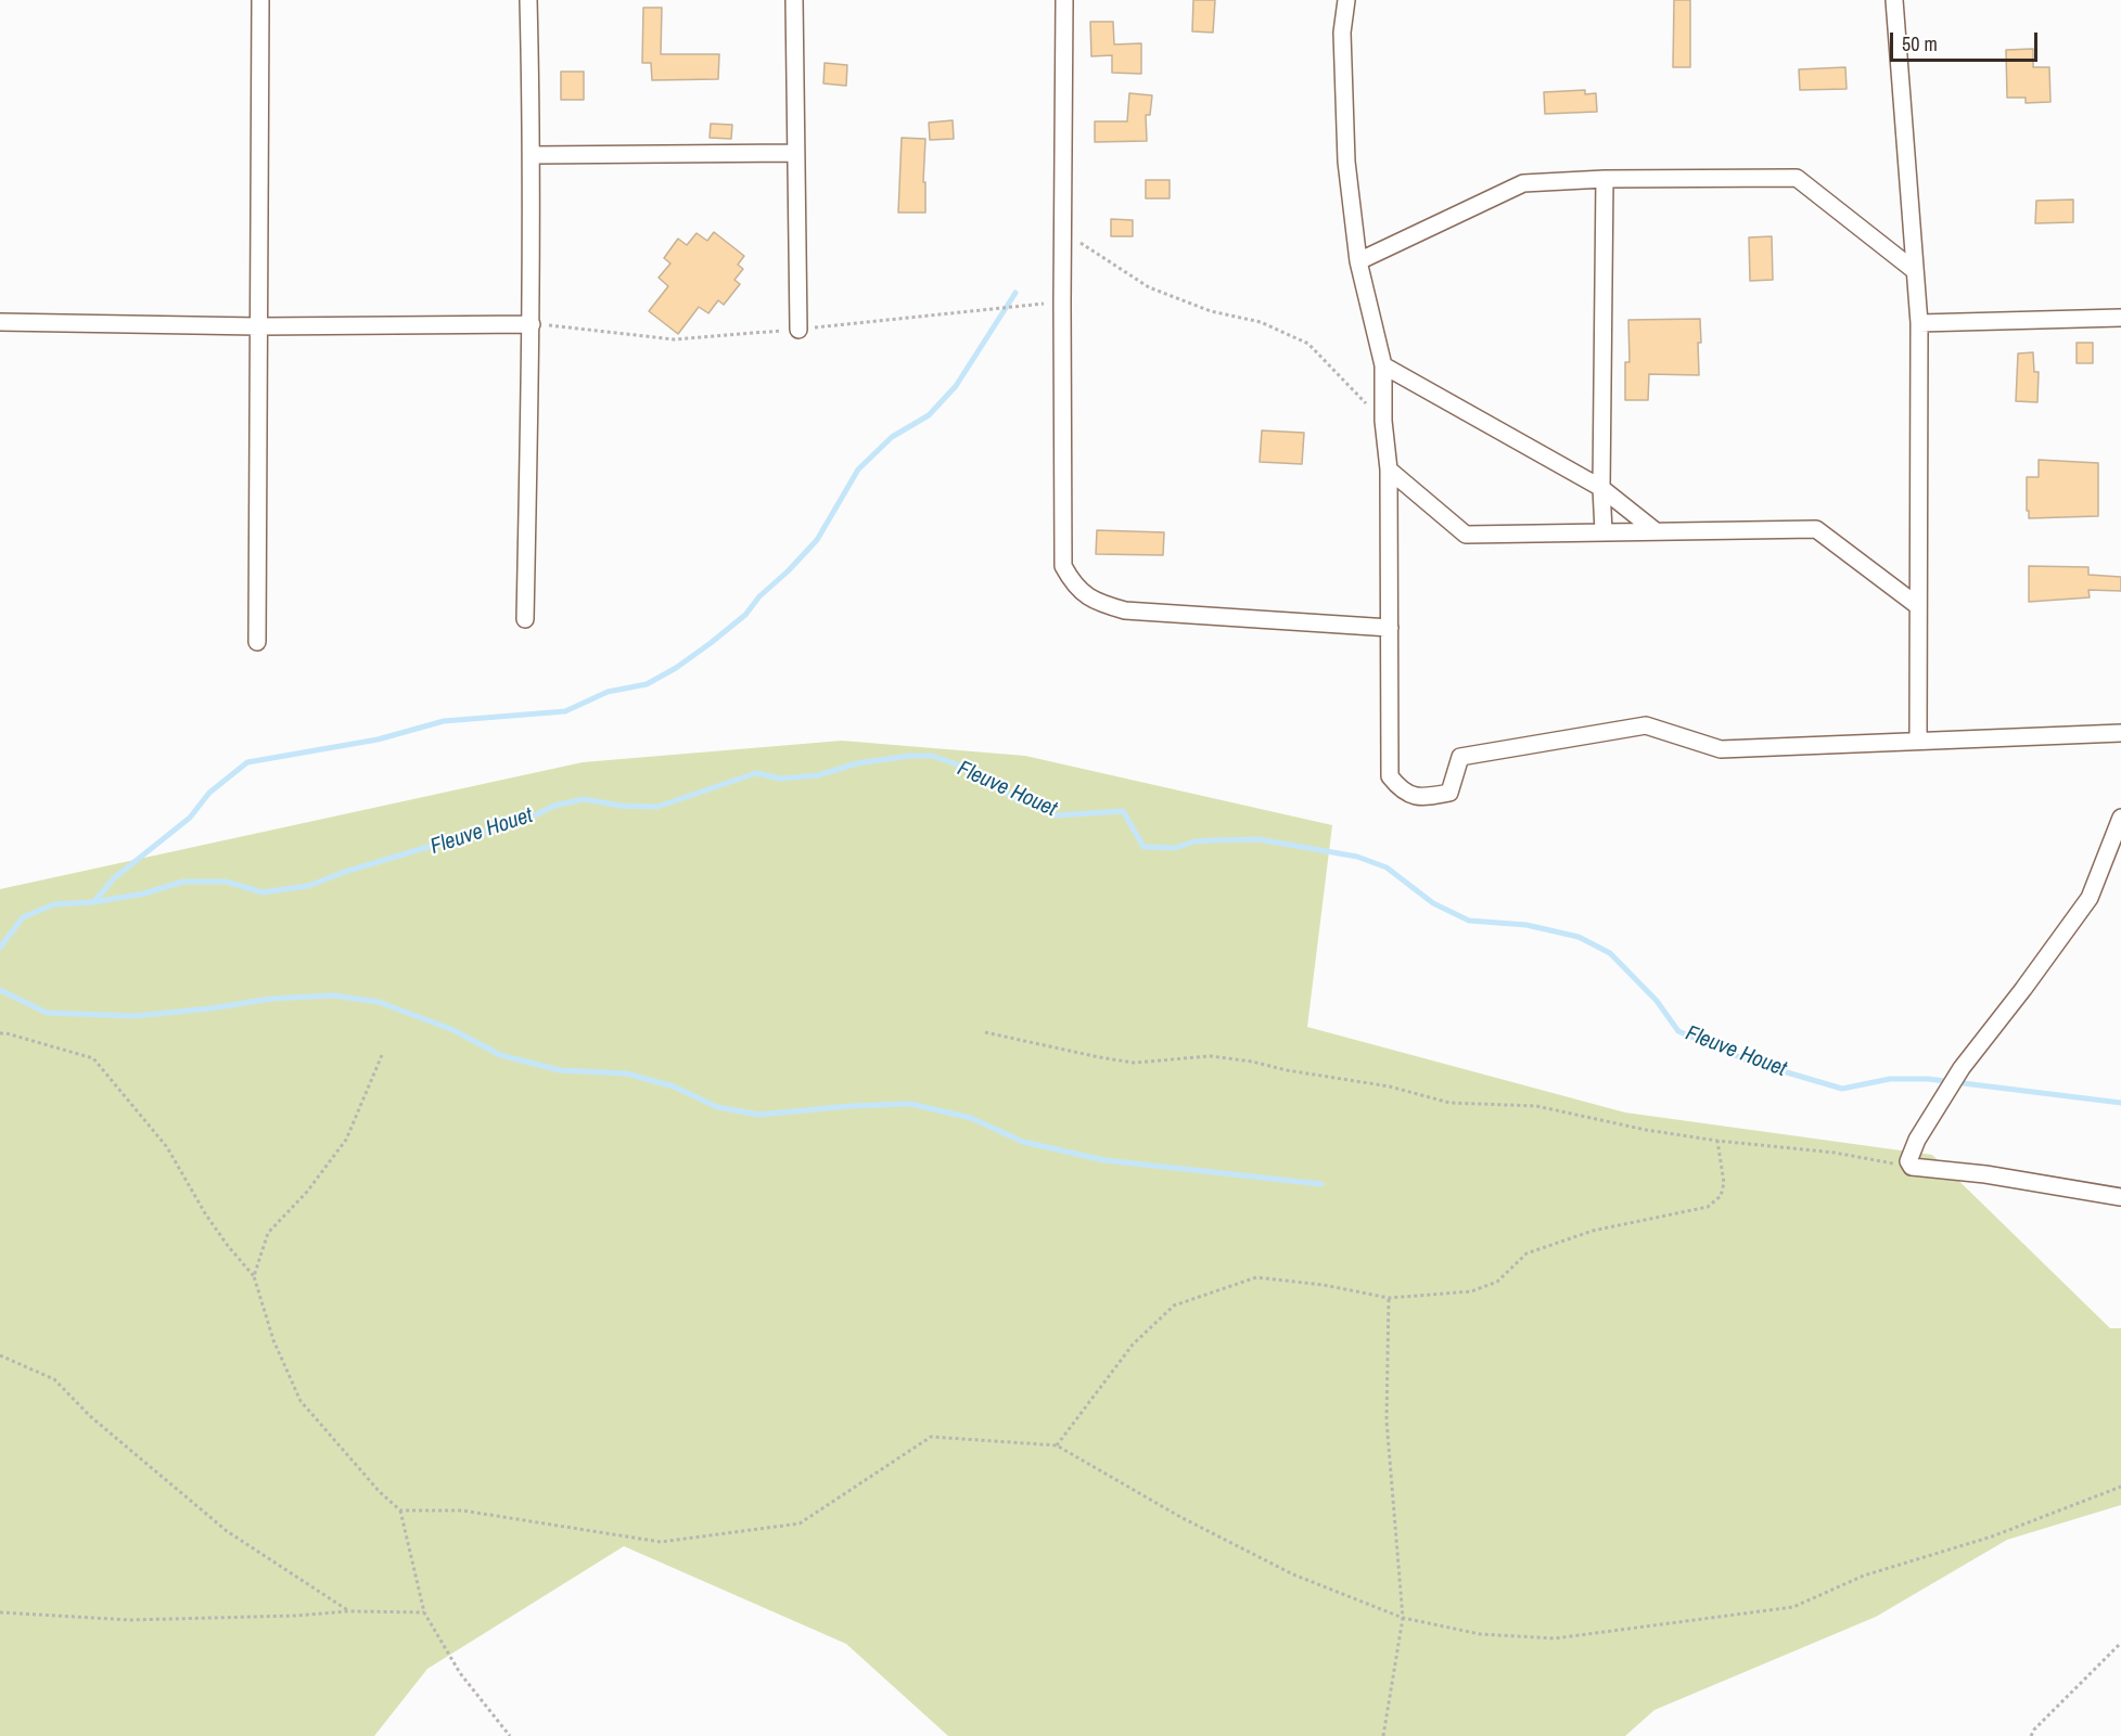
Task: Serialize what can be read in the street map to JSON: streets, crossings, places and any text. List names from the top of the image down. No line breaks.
{"water":["Fleuve Houet"],"scale_bar":"50 m"}
